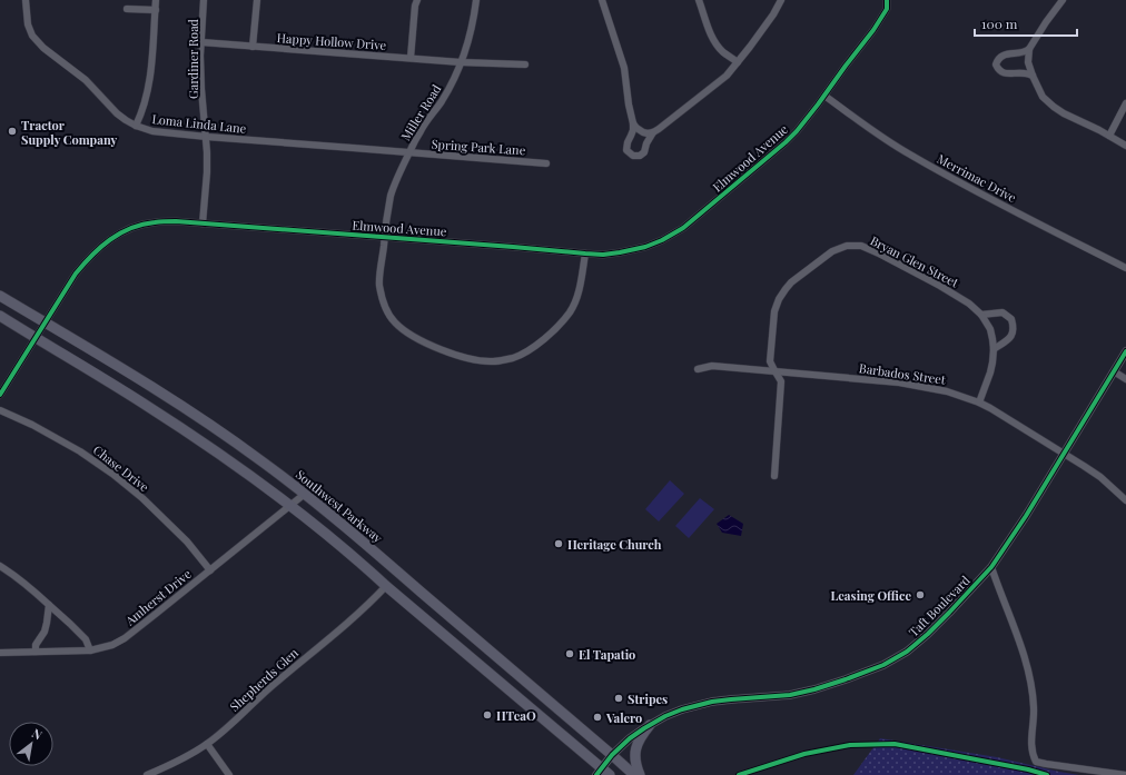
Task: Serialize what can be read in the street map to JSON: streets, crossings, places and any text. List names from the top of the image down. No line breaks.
{"streets":{"main road":["Southwest Parkway"],"street":["Happy Hollow Drive","Gardiner Road","Miller Road","Loma Linda Lane","Spring Park Lane","Elmwood Avenue","Merrimac Drive","Bryan Glen Street","Barbados Street","Chase Drive","Amherst Drive","Taft Boulevard","Shepherds Glen"]},"crossings":[["Happy Hollow Drive","Gardiner Road"],["Happy Hollow Drive","Miller Road"],["Gardiner Road","Loma Linda Lane"],["Gardiner Road","Elmwood Avenue"],["Miller Road","Loma Linda Lane"],["Miller Road","Spring Park Lane"],["Miller Road","Elmwood Avenue"],["Loma Linda Lane","Spring Park Lane"],["Elmwood Avenue","Merrimac Drive"],["Elmwood Avenue","Southwest Parkway"],["Bryan Glen Street","Barbados Street"],["Barbados Street","Taft Boulevard"],["Chase Drive","Amherst Drive"],["Southwest Parkway","Amherst Drive"],["Southwest Parkway","Taft Boulevard"]],"places":["Tractor Supply Company","Heritage Church","Leasing Office","El Tapatio","Stripes","HTeaO","Valero"],"scale_bar":"100 m","north":"top right"}
